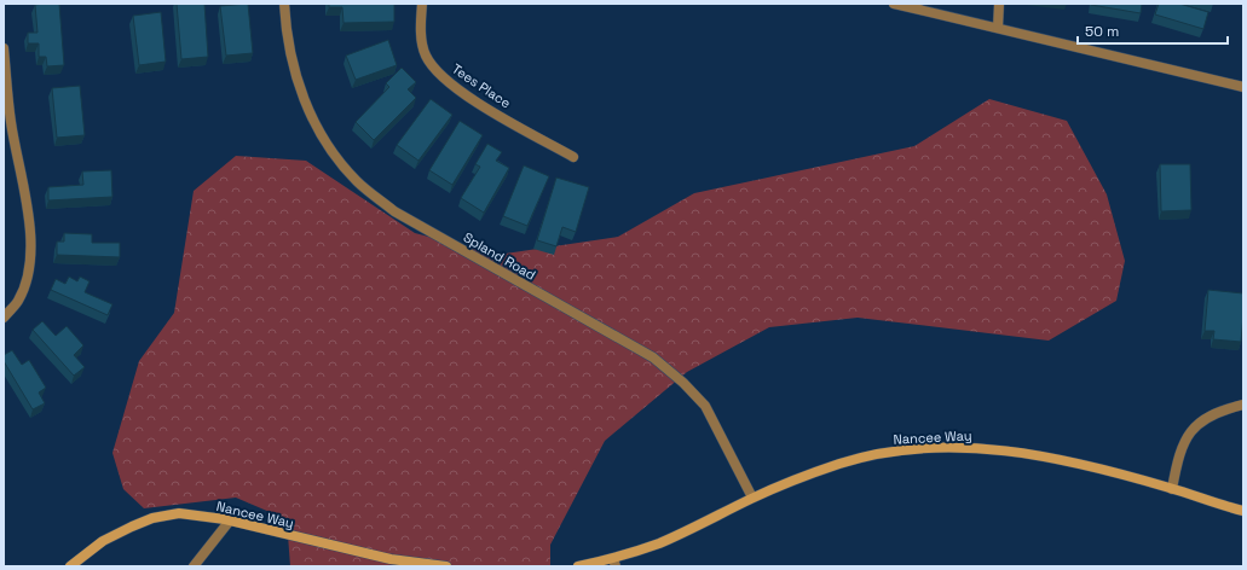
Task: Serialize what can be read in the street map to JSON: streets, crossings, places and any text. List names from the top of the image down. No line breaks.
{"streets":{"street":["Tees Place","Spland Road","Nancee Way"]},"crossings":[["Spland Road","Nancee Way"]],"scale_bar":"50 m"}
